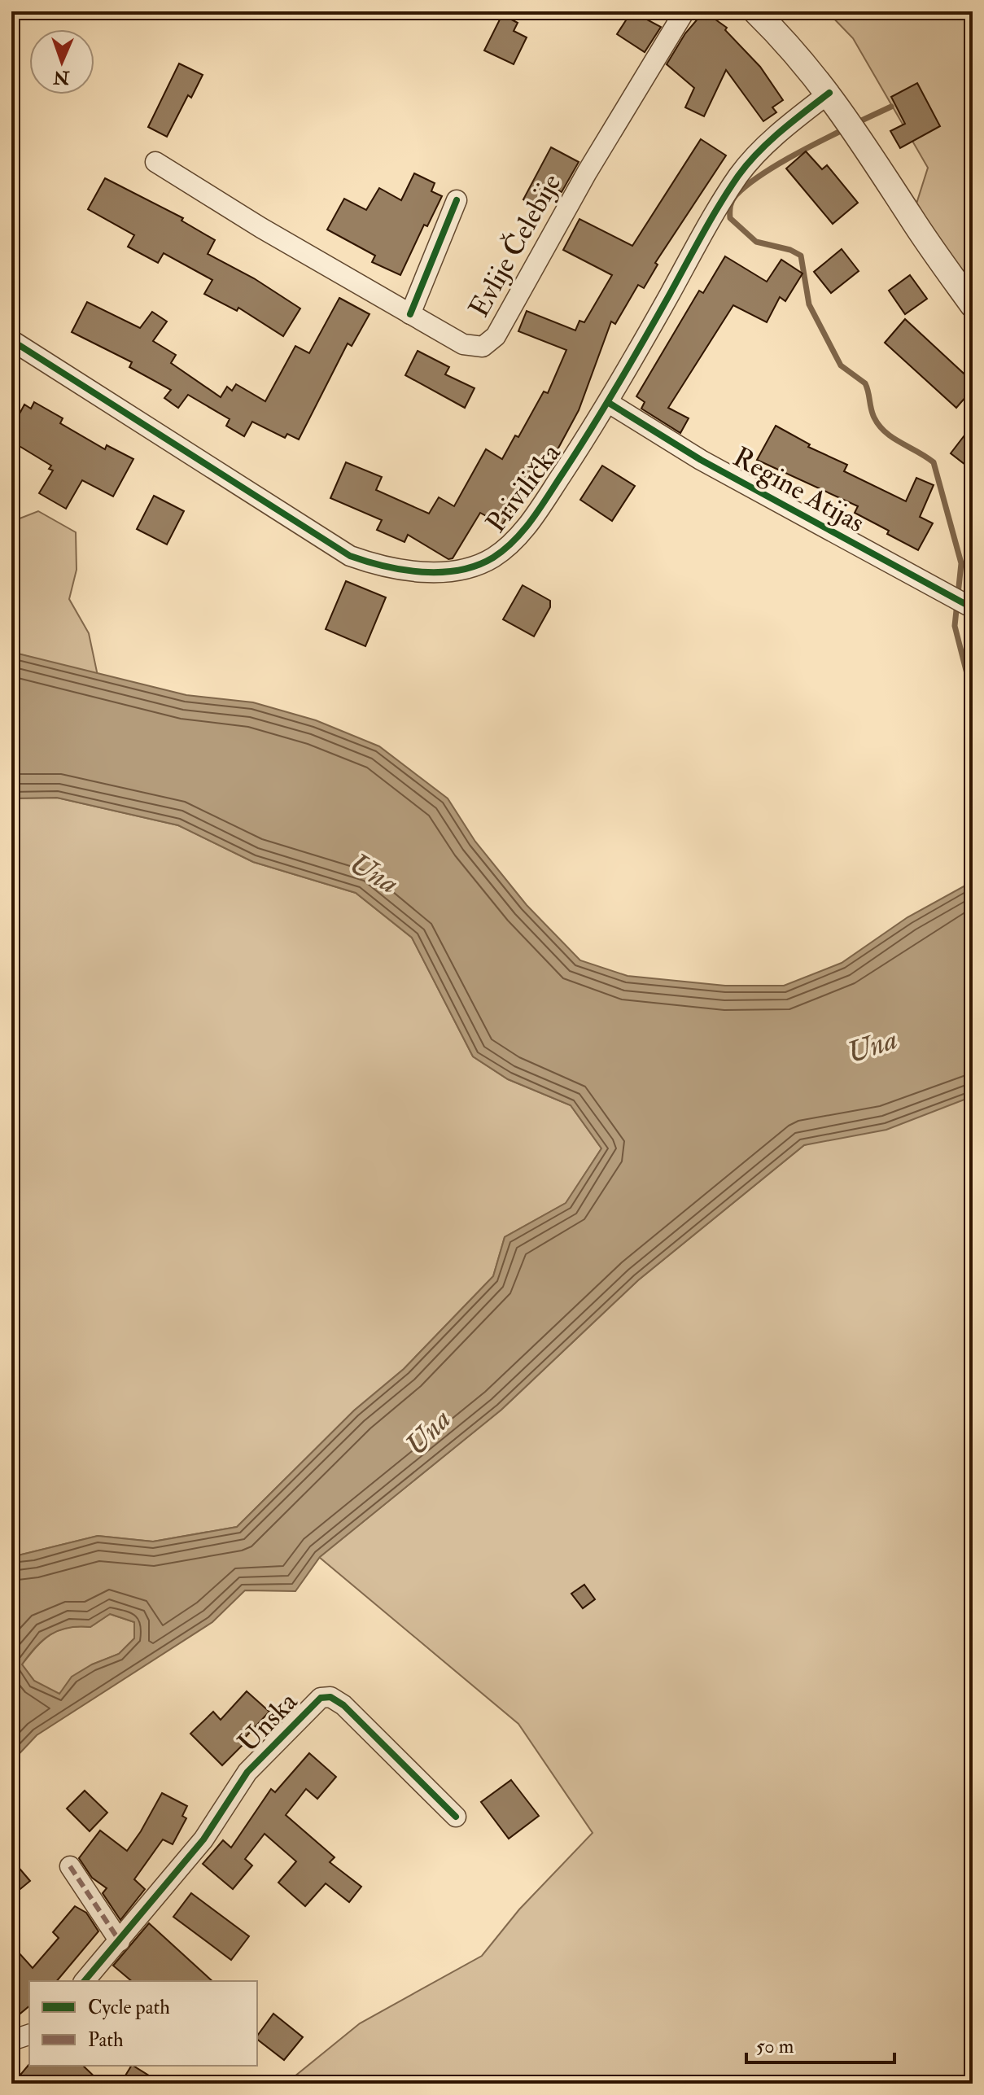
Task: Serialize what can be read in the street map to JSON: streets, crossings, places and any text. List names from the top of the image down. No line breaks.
{"streets":{"street":["Evlije Čelebije","Privilička","Regine Atijas","Unska"]},"crossings":[["Privilička","Regine Atijas"]],"water":["Una"],"legend":["Cycle path","Path"],"scale_bar":"50 m","north":"bottom"}
